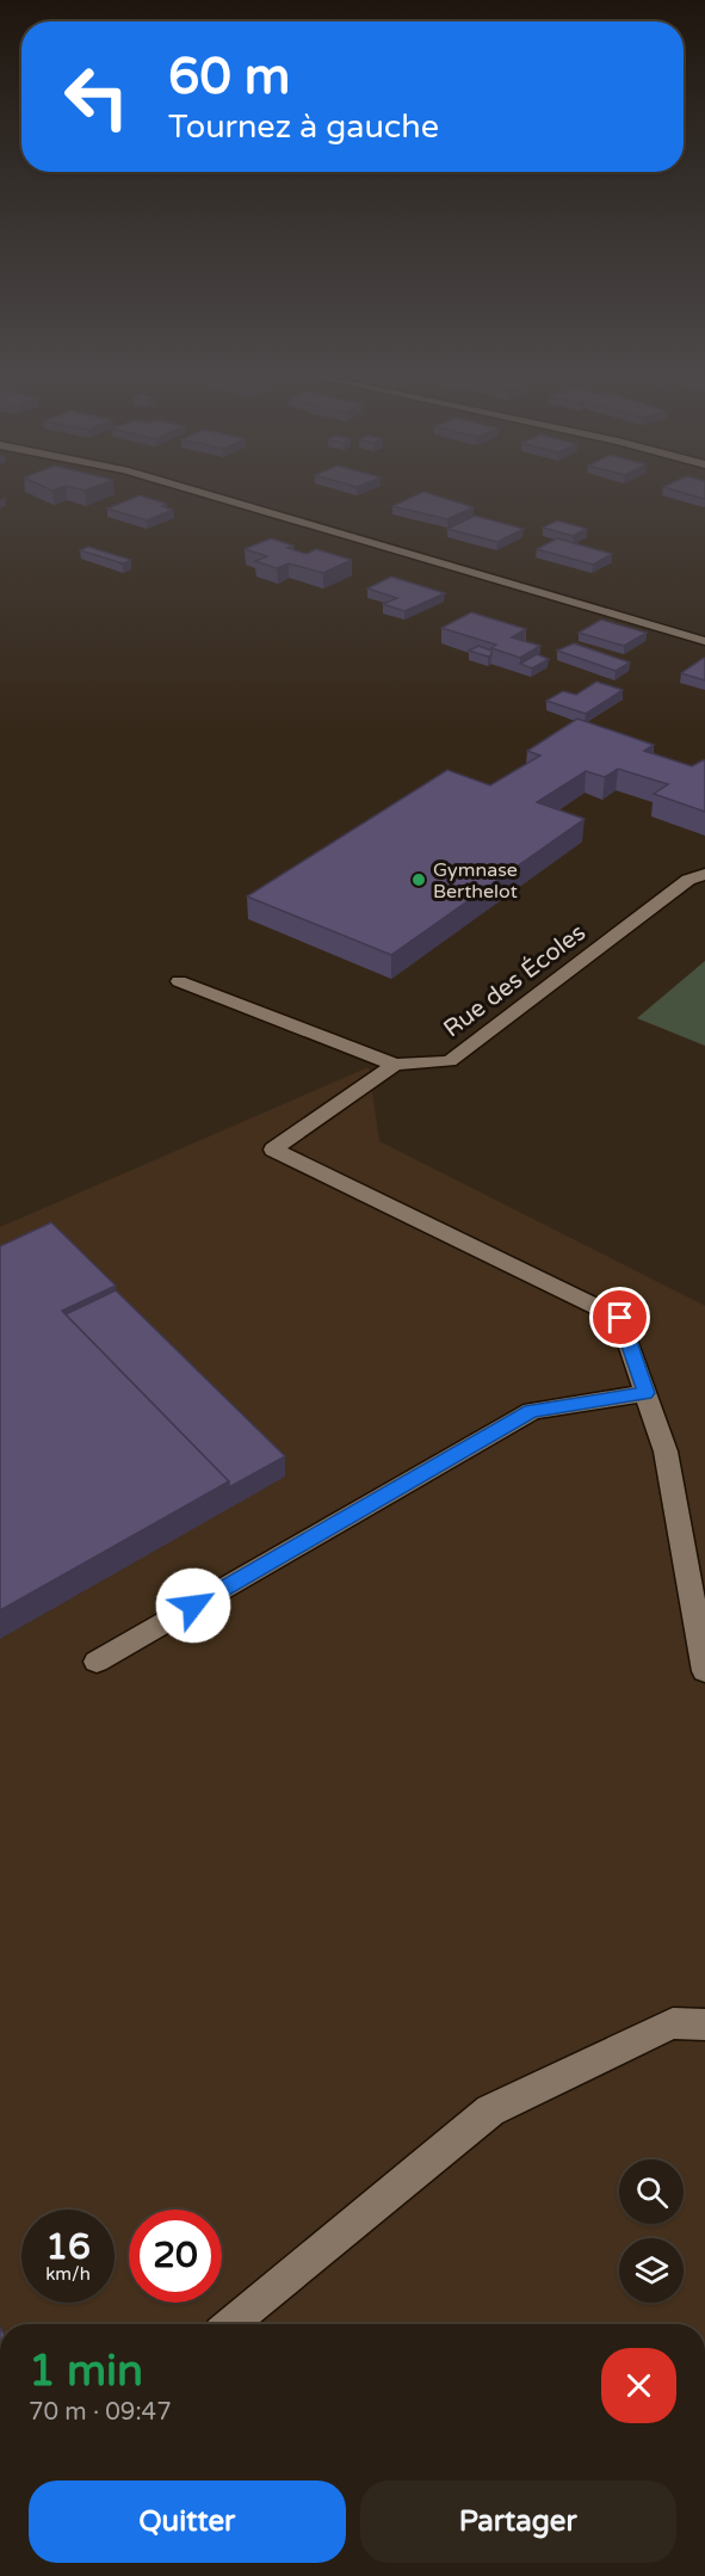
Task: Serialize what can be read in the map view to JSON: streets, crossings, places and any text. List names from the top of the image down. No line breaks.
{"streets":{"street":["Rue des Écoles"]},"places":["Gymnase Berthelot"],"page":{"turn":["60 m","Tournez à gauche"],"speed":"16 km/h","limit":"20","heading":["1 min","70 m · 09:47"],"buttons":["Quitter","Partager"]}}
